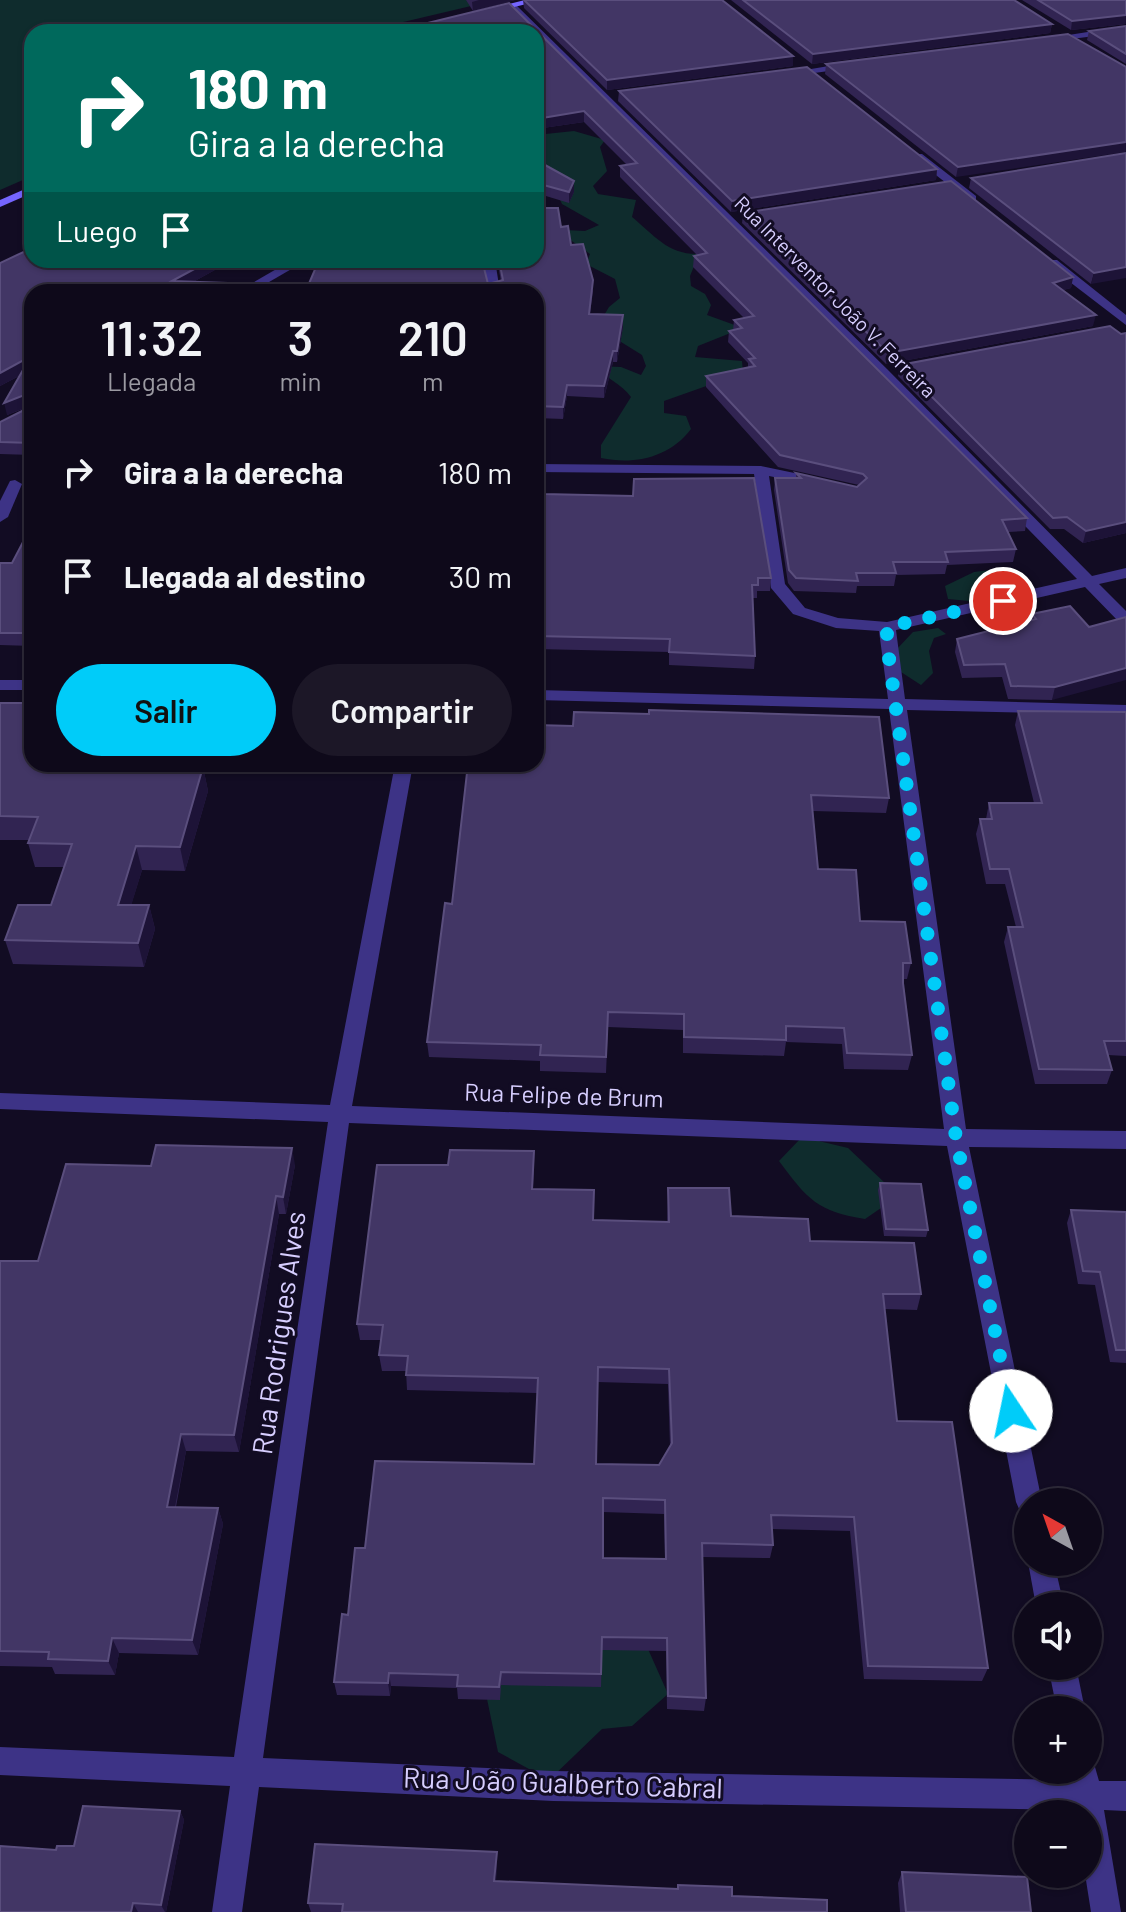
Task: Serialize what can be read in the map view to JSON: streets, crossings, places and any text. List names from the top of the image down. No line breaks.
{"streets":{"street":["Rua Interventor João V. Ferreira","Rua Felipe de Brum","Rua Rodrigues Alves","Rua João Gualberto Cabral"]},"crossings":[["Rua Felipe de Brum","Rua Rodrigues Alves"],["Rua Rodrigues Alves","Rua João Gualberto Cabral"]],"north":"top left","page":{"turn":["180 m","Gira a la derecha"],"then":"Luego","eta":["11:32","Llegada","3","min","210","m"],"list":[{"name":"Gira a la derecha","value":"180 m"},{"name":"Llegada al destino","value":"30 m"}],"buttons":["Salir","Compartir"],"map_buttons":["+","−"]}}
